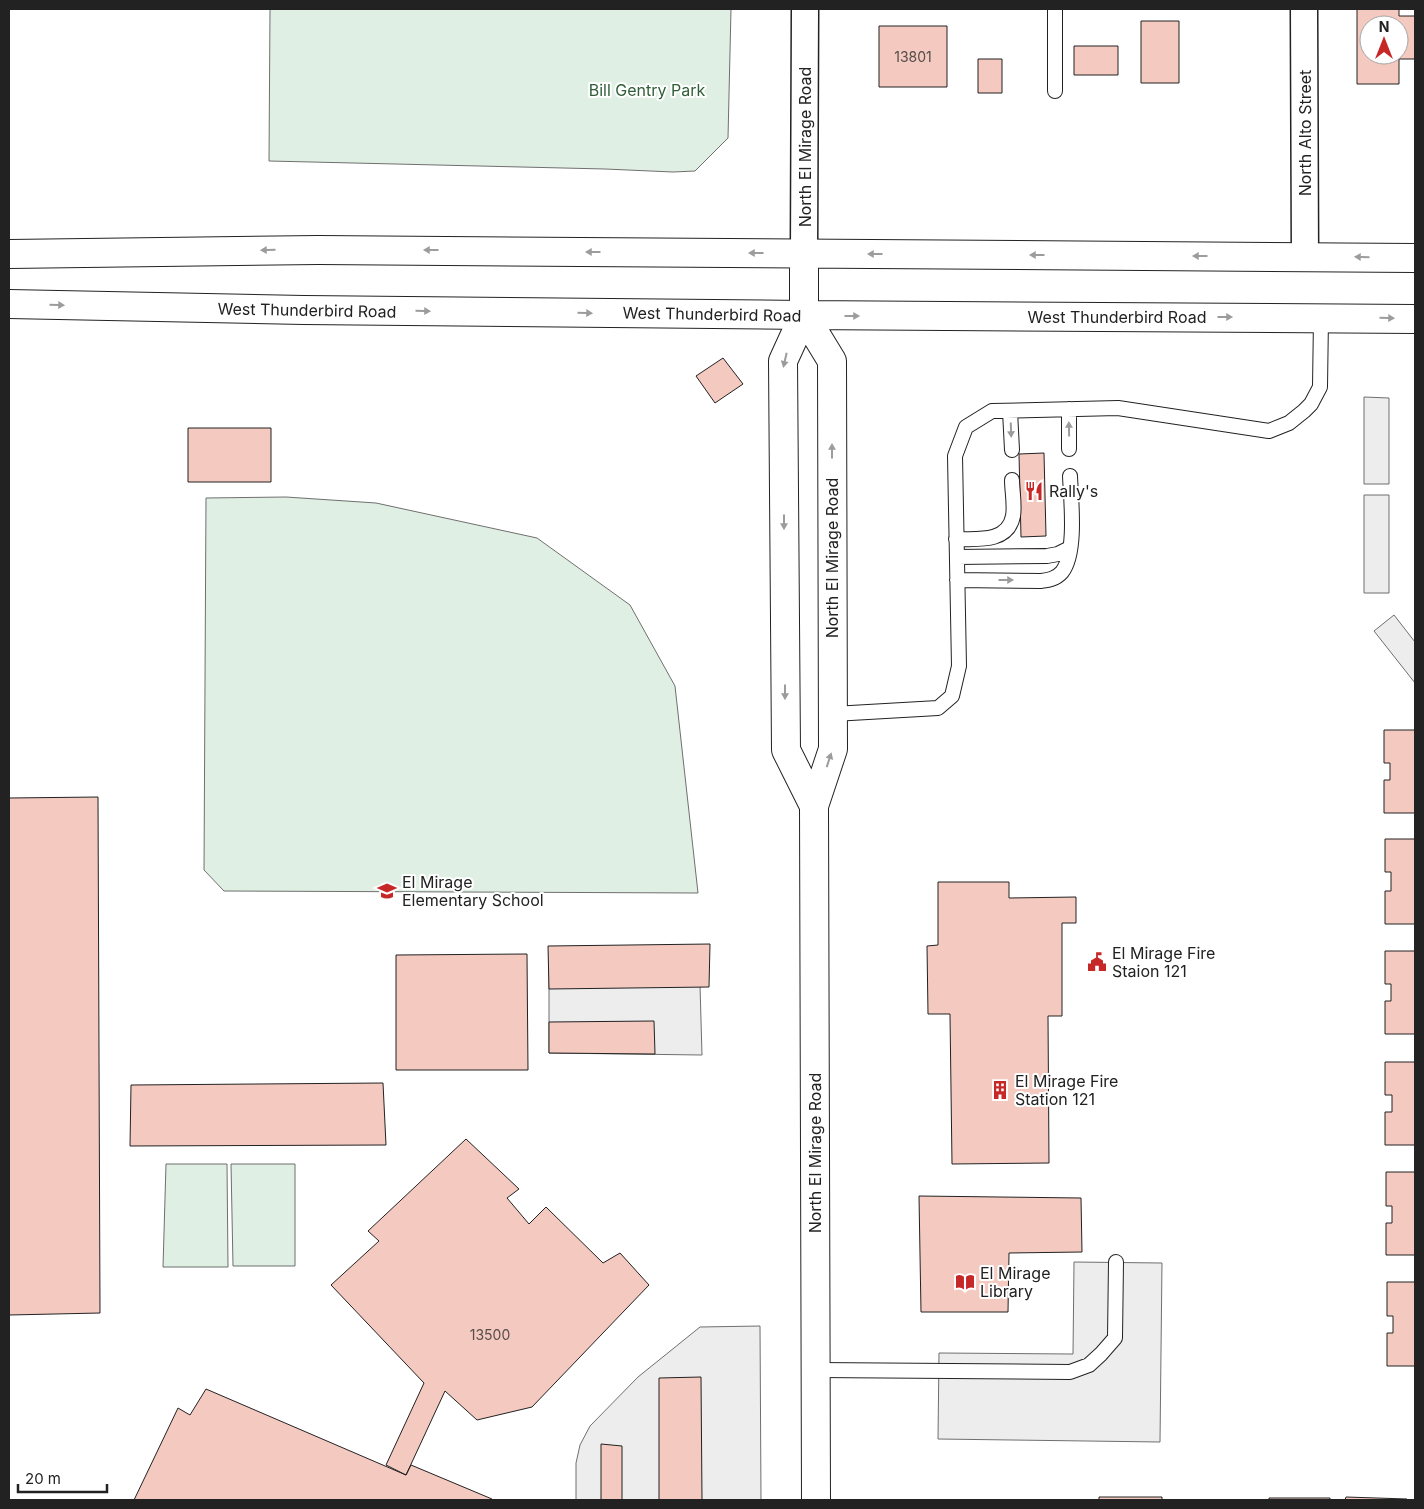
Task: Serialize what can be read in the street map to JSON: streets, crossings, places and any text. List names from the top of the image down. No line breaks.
{"streets":{"main road":["North El Mirage Road","West Thunderbird Road"],"street":["North Alto Street"]},"crossings":[["North El Mirage Road","West Thunderbird Road"]],"parks":["Bill Gentry Park"],"places":{"restaurant":["Rally's"],"school or university":["El Mirage Elementary School"],"public building":["El Mirage Fire Staion 121"],"building":["El Mirage Fire Station 121"],"library":["El Mirage Library"]},"house_numbers":["13801","13500"],"scale_bar":"20 m","north":"top"}
